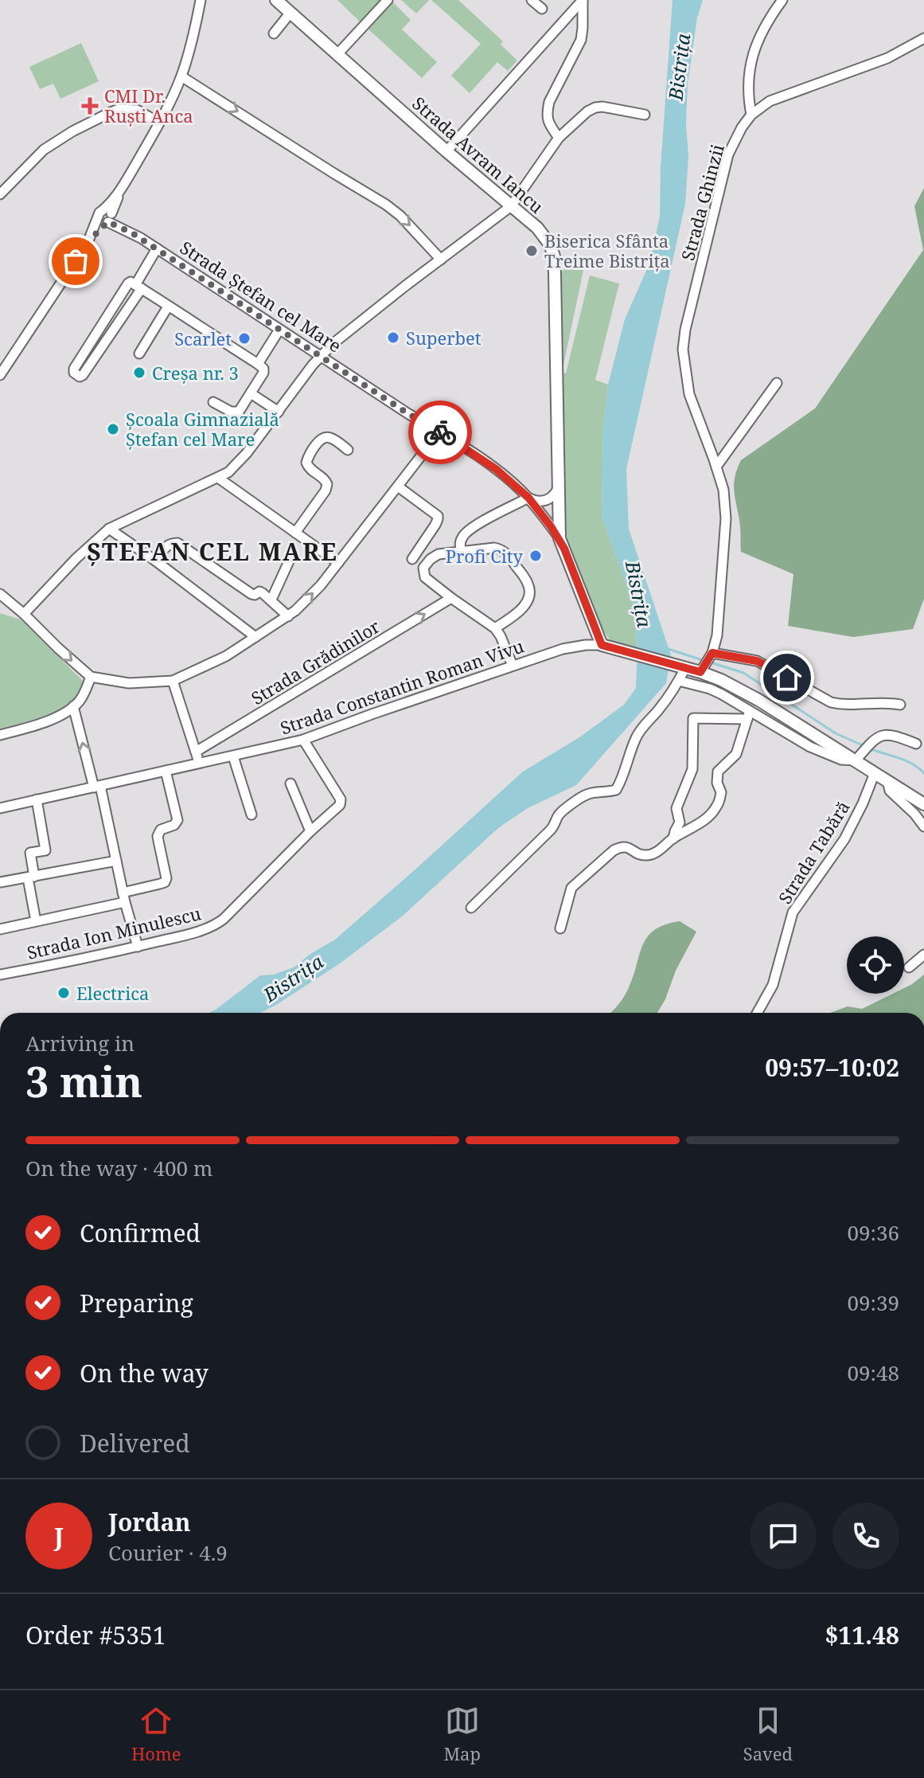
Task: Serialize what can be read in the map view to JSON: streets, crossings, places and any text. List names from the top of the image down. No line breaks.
{"streets":{"main road":["Strada Avram Iancu","Strada Ștefan cel Mare"],"street":["Strada Ghinzii","Strada Grădinilor","Strada Constantin Roman Vivu","Strada Tabără","Strada Ion Minulescu"]},"crossings":[["Strada Avram Iancu","Strada Ștefan cel Mare"],["Strada Ștefan cel Mare","Strada Constantin Roman Vivu"],["Strada Constantin Roman Vivu","Strada Ion Minulescu"]],"districts":["ȘTEFAN CEL MARE"],"water":["Bistrița"],"places":{"health":["CMI Dr. Ruști Anca"],"other":["Biserica Sfânta Treime Bistrița","Superbet","Scarlet","Creșa nr. 3","Școala Gimnazială Ștefan cel Mare","Profi City","Electrica"]},"page":{"heading":["3 min","Arriving in","09:57–10:02"],"panel":["Jordan","Courier · 4.9","Order #5351","$11.48"],"bar":"On the way · 400 m","list":[["Confirmed","09:36"],["Preparing","09:39"],["On the way","09:48"],"Delivered"],"round":"J","tabs":["Home","Map","Saved"]}}
